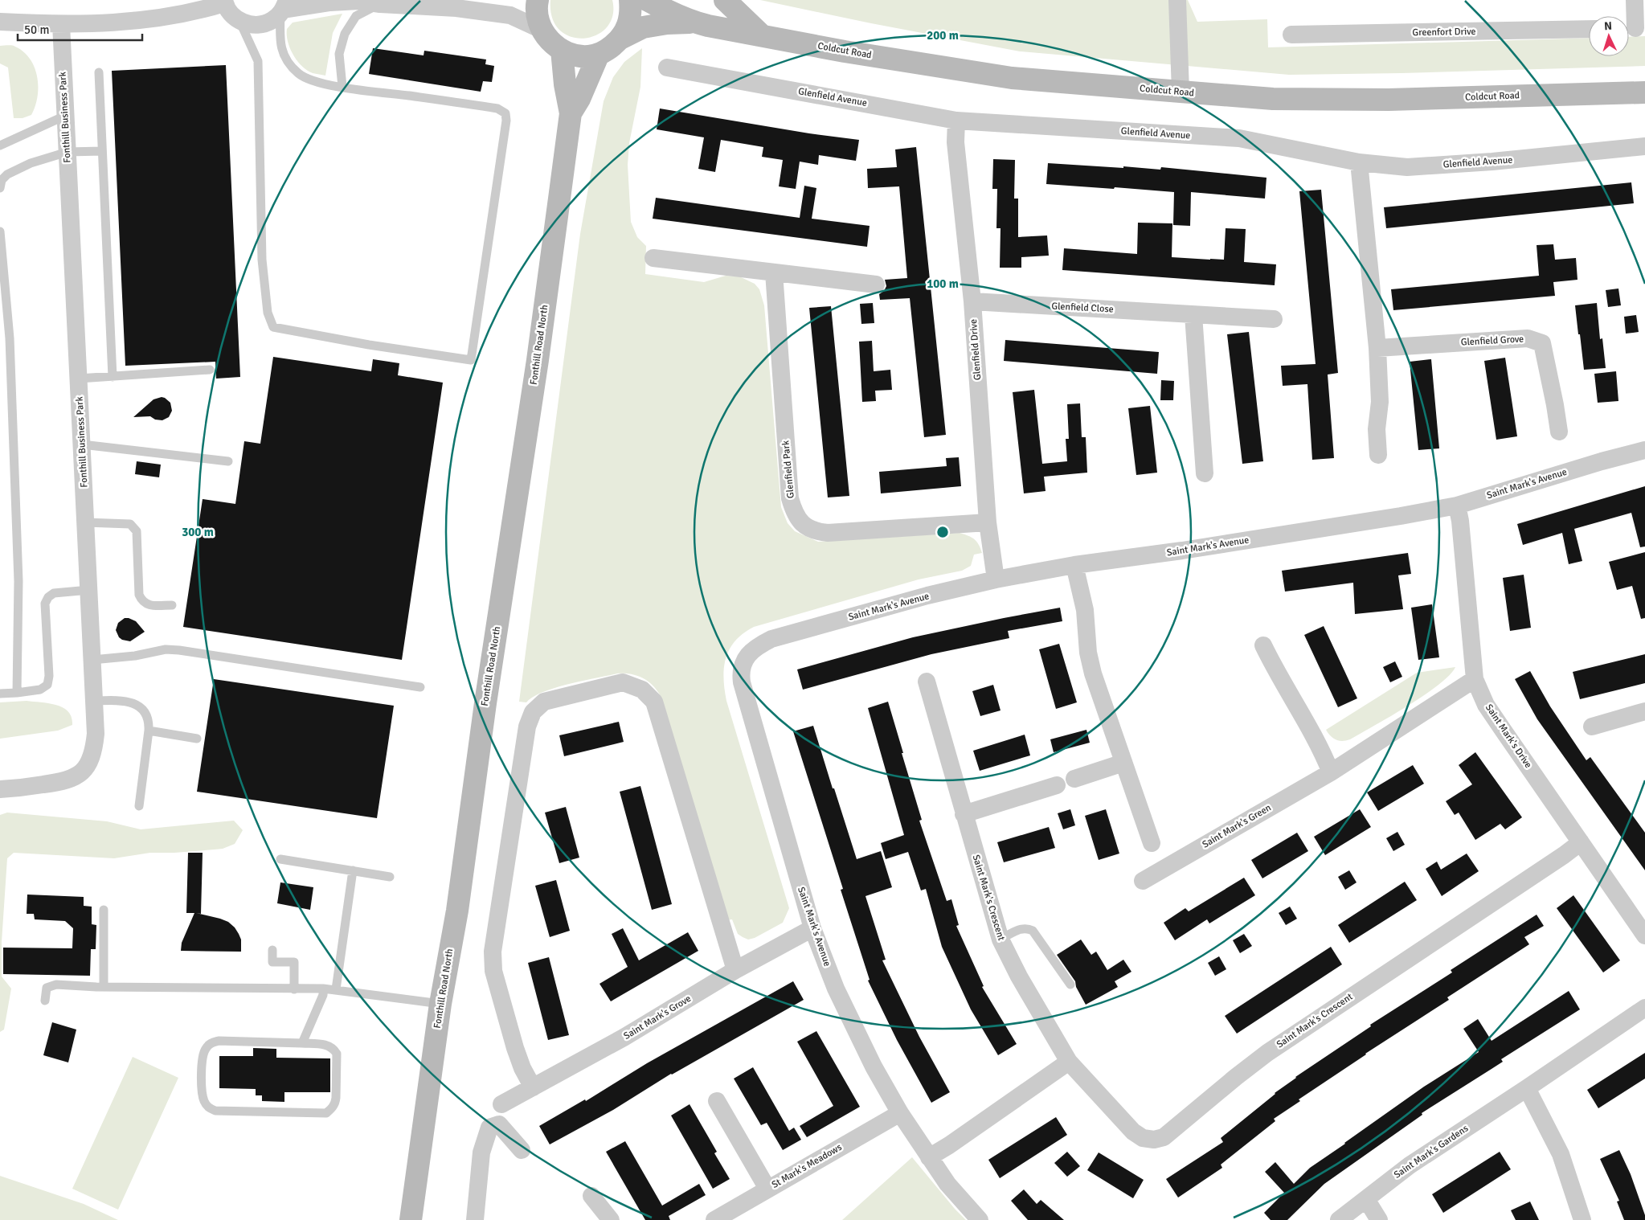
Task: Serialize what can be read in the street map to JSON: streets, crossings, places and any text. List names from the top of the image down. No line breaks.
{"streets":{"main road":["Coldcut Road","Fonthill Road North"],"street":["Greenfort Drive","Glenfield Avenue","Fonthill Business Park","Glenfield Close","Glenfield Grove","Glenfield Drive","Glenfield Park","Saint Mark's Avenue","Saint Mark's Drive","Saint Mark's Green","Saint Mark's Crescent","Saint Mark's Grove","Saint Mark's Gardens","St Mark's Meadows"]},"crossings":[["Glenfield Avenue","Glenfield Drive"],["Glenfield Close","Glenfield Drive"],["Glenfield Drive","Glenfield Park"],["Glenfield Drive","Saint Mark's Avenue"],["Saint Mark's Avenue","Saint Mark's Drive"],["Saint Mark's Avenue","Saint Mark's Grove"],["Saint Mark's Avenue","St Mark's Meadows"],["Saint Mark's Drive","Saint Mark's Green"],["Saint Mark's Drive","Saint Mark's Crescent"]],"scale_bar":"50 m","north":"top","rings":["200 m","100 m","300 m"]}
